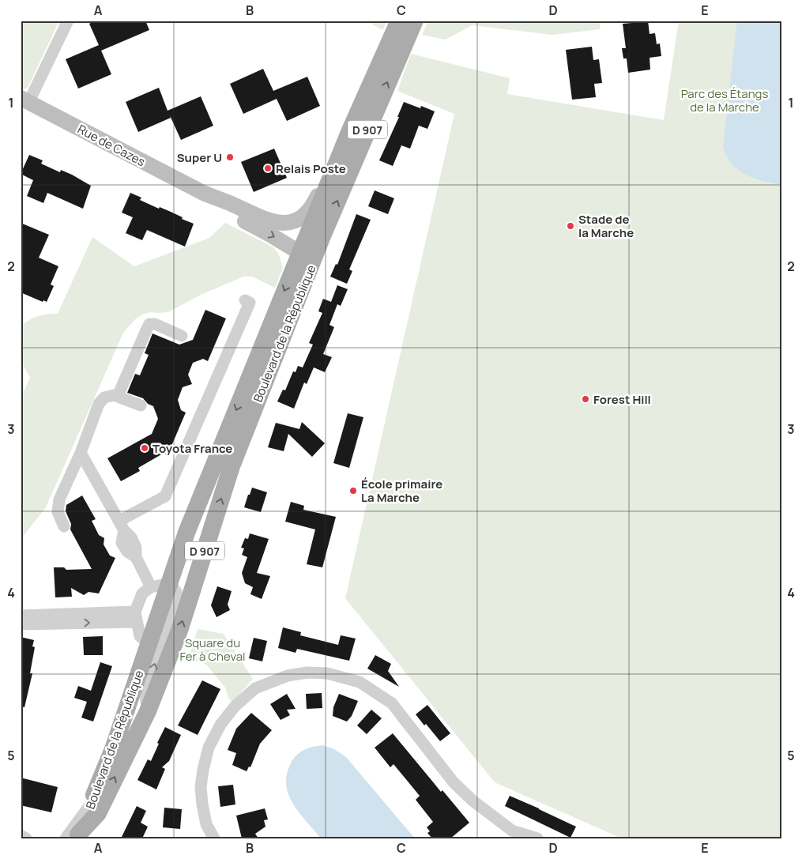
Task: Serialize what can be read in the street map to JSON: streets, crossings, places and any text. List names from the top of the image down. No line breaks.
{"streets":{"main road":["D 907","Boulevard de la République"],"street":["Rue de Cazes"]},"crossings":[["Rue de Cazes","Boulevard de la République"]],"parks":["Parc des Étangs de la Marche","Square du Fer à Cheval"],"places":["Super U","Relais Poste","Stade de la Marche","Forest Hill","Toyota France","École primaire La Marche"],"grid":{"columns":["A","B","C","D","E"],"rows":["1","2","3","4","5"]}}
